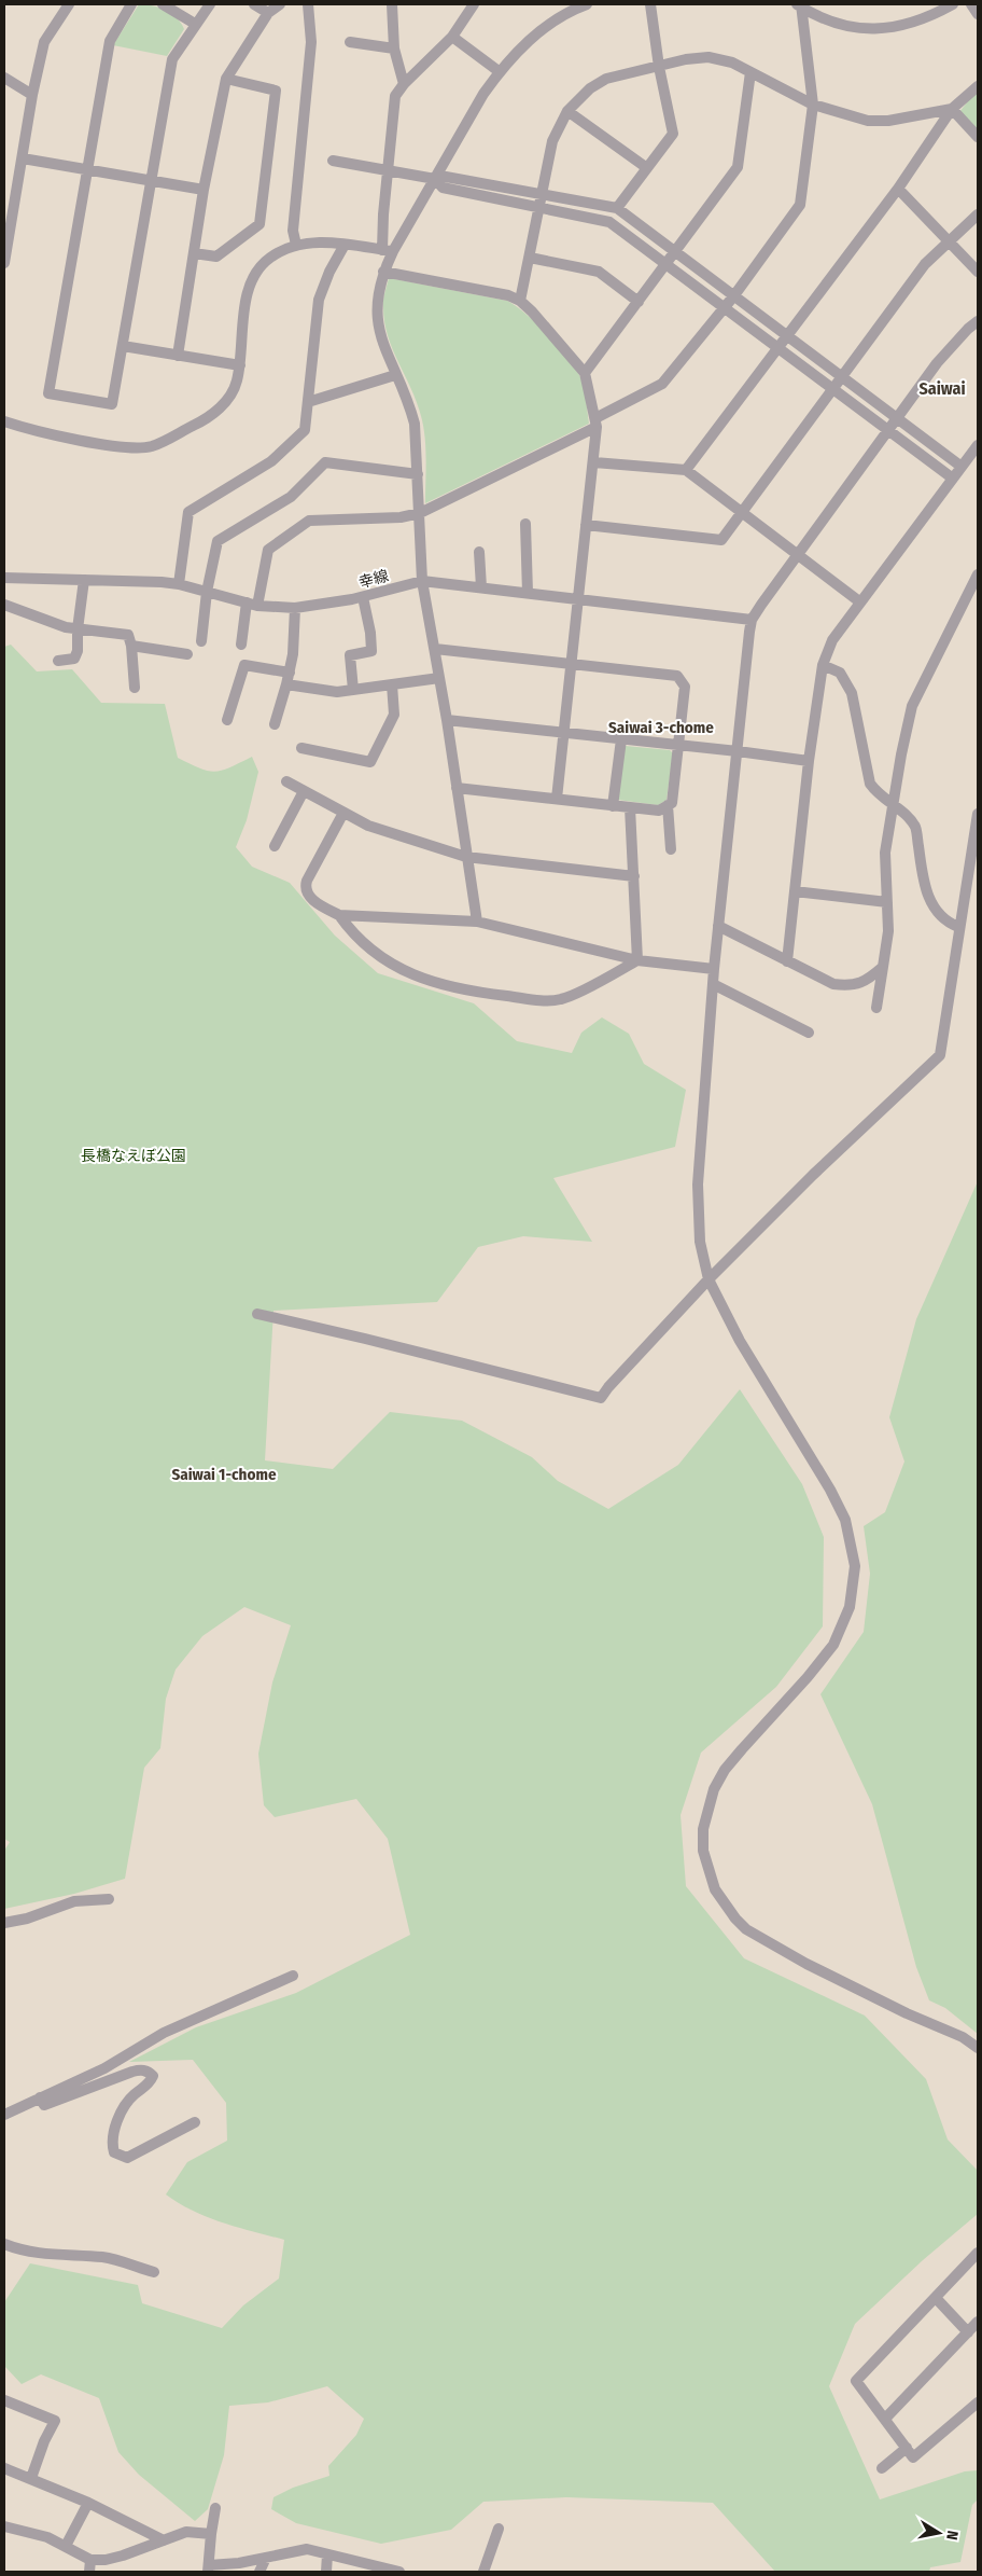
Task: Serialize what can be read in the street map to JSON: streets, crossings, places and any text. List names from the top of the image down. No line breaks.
{"streets":{"street":["幸線"]},"districts":["Saiwai","Saiwai 3-chome","Saiwai 1-chome"],"parks":["長橋なえぼ公園"],"north":"right"}
